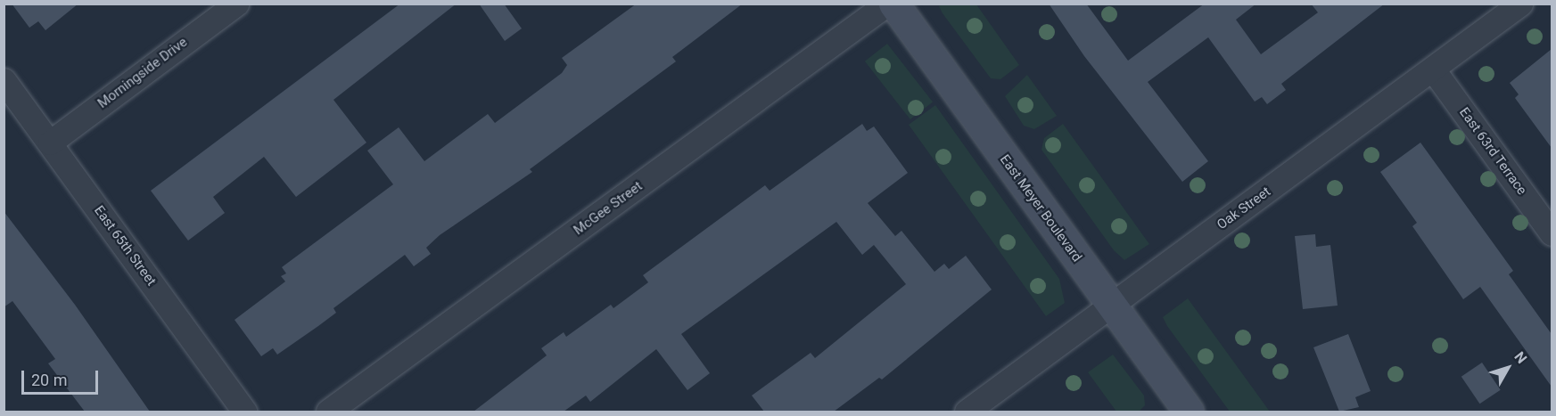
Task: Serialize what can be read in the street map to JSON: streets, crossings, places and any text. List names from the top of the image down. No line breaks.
{"streets":{"main road":["East Meyer Boulevard"],"street":["Morningside Drive","East 63rd Terrace","McGee Street","Oak Street","East 65th Street"]},"crossings":[["Morningside Drive","East 65th Street"],["East 63rd Terrace","Oak Street"],["East Meyer Boulevard","Oak Street"]],"scale_bar":"20 m","north":"top right"}
